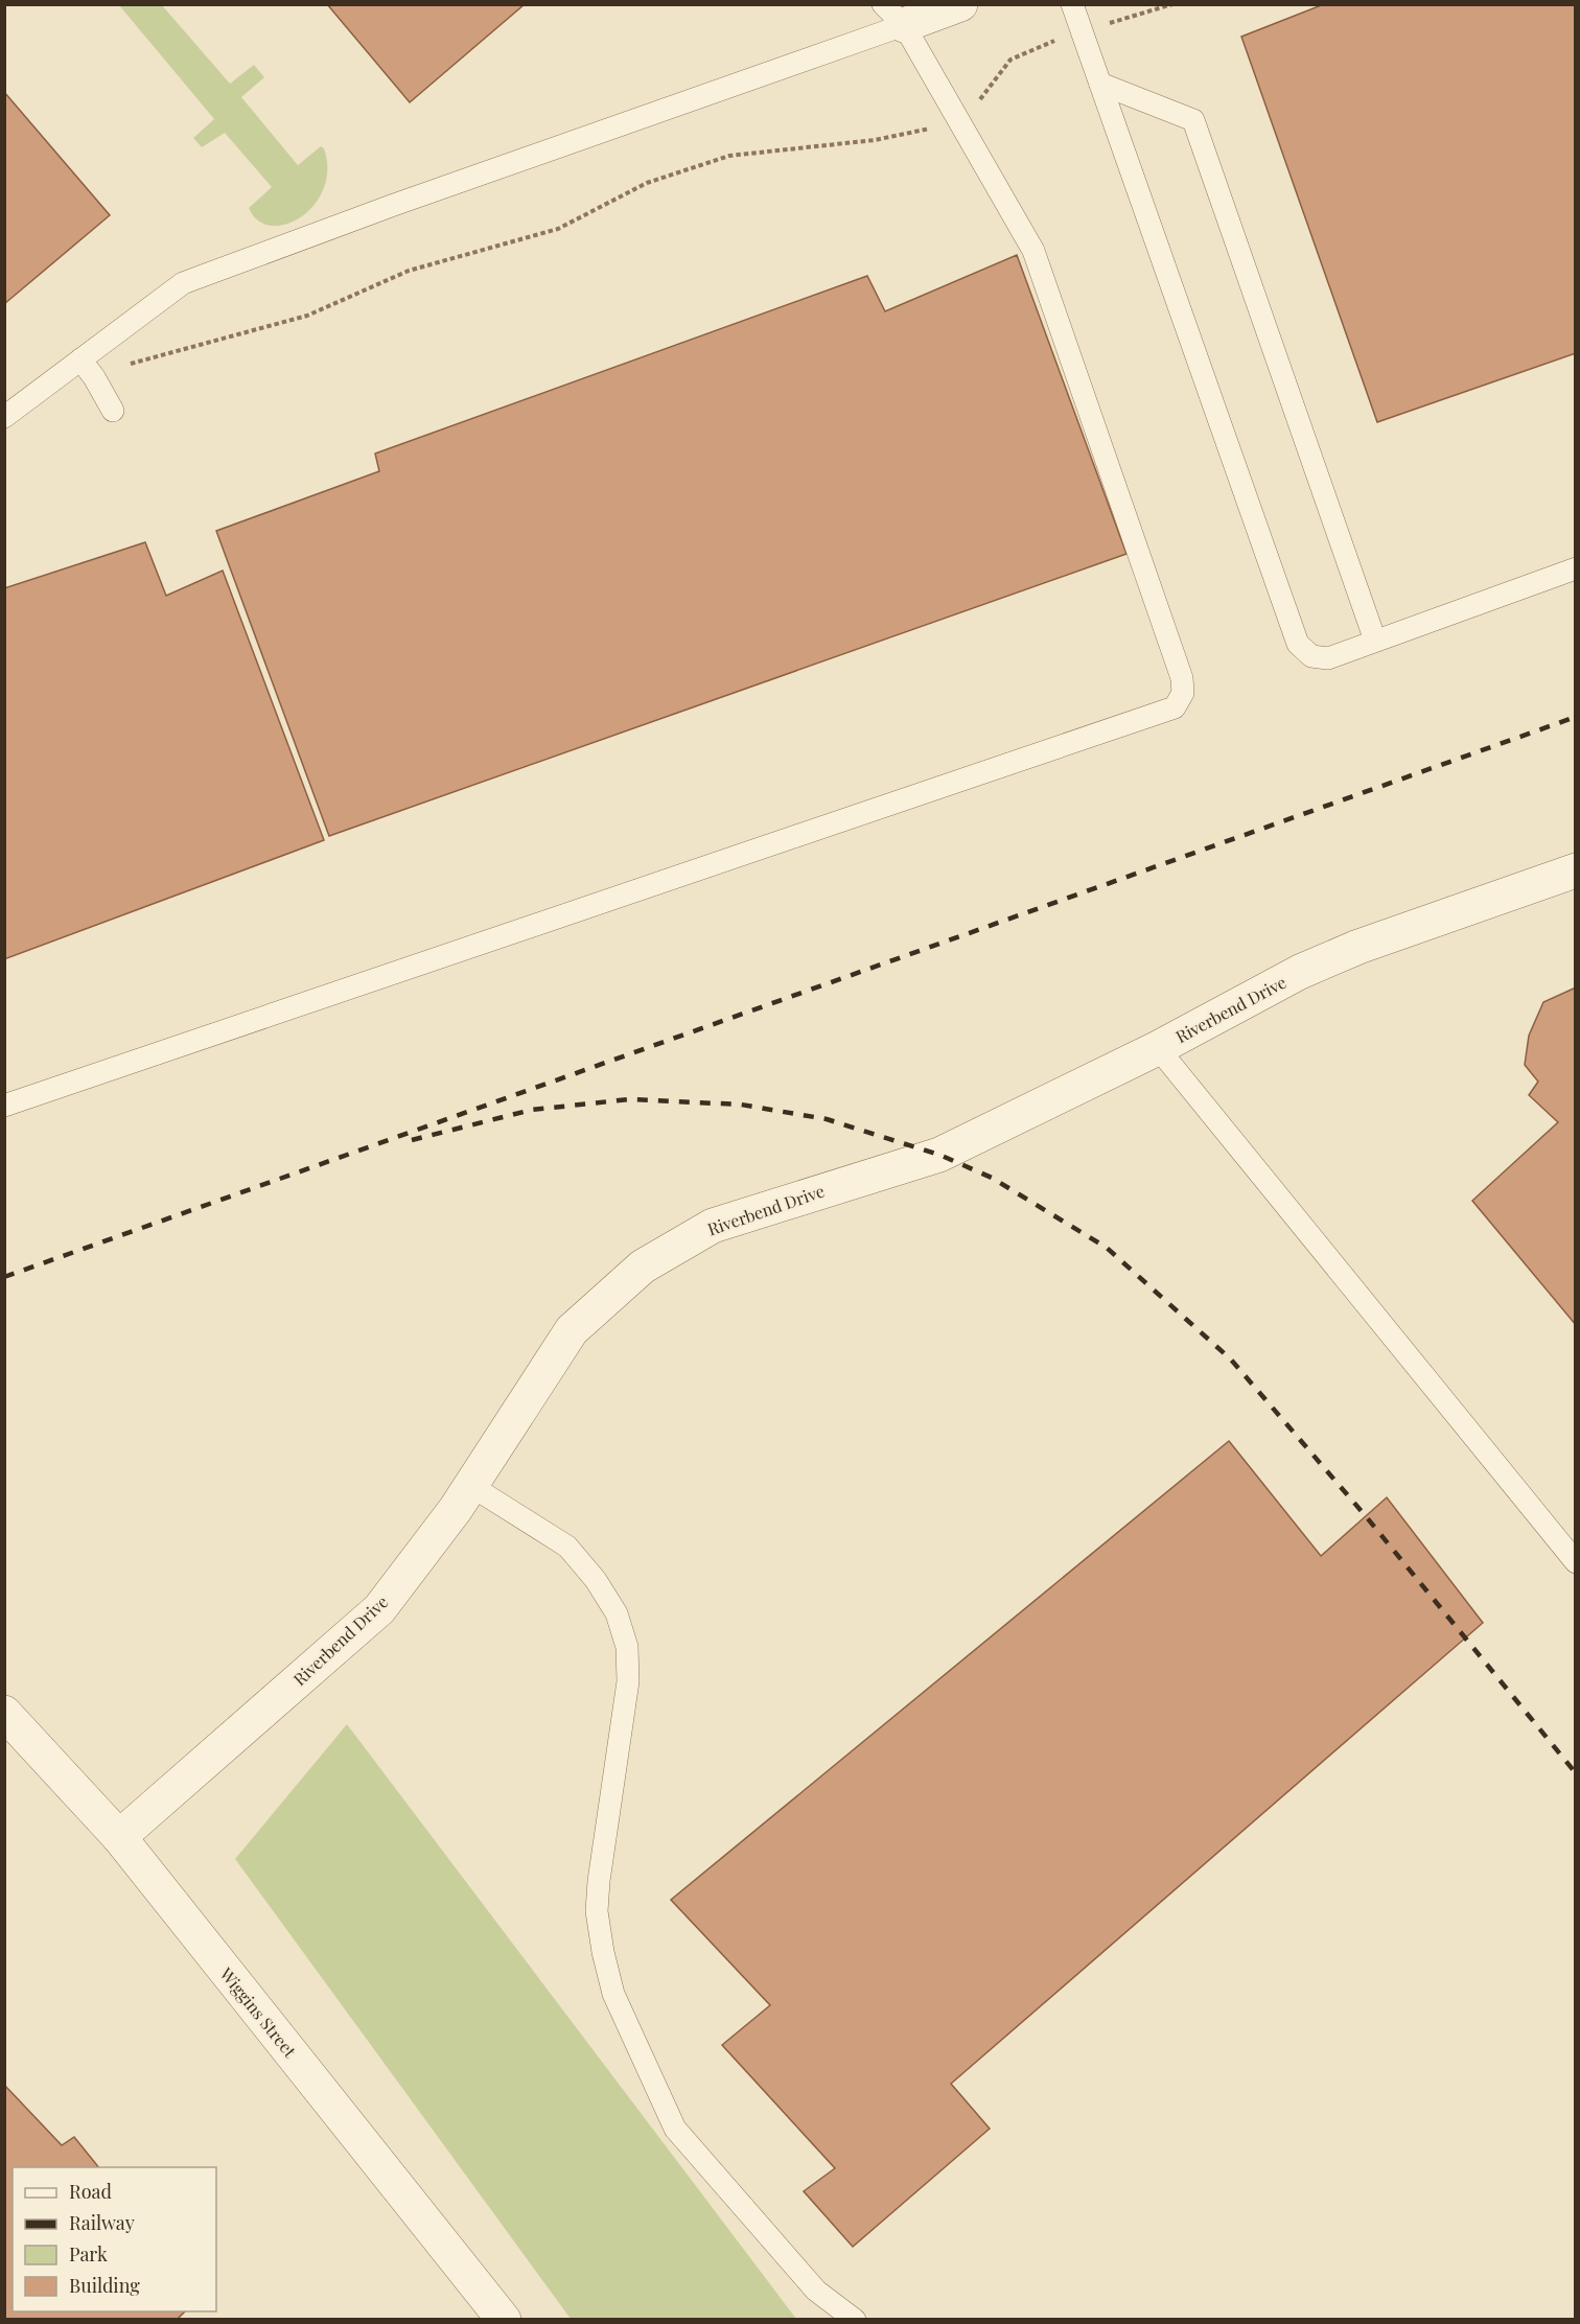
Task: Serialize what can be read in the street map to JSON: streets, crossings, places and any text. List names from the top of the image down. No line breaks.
{"streets":{"street":["Riverbend Drive","Wiggins Street"]},"crossings":[["Riverbend Drive","Wiggins Street"]],"legend":["Road","Railway","Park","Building"]}
